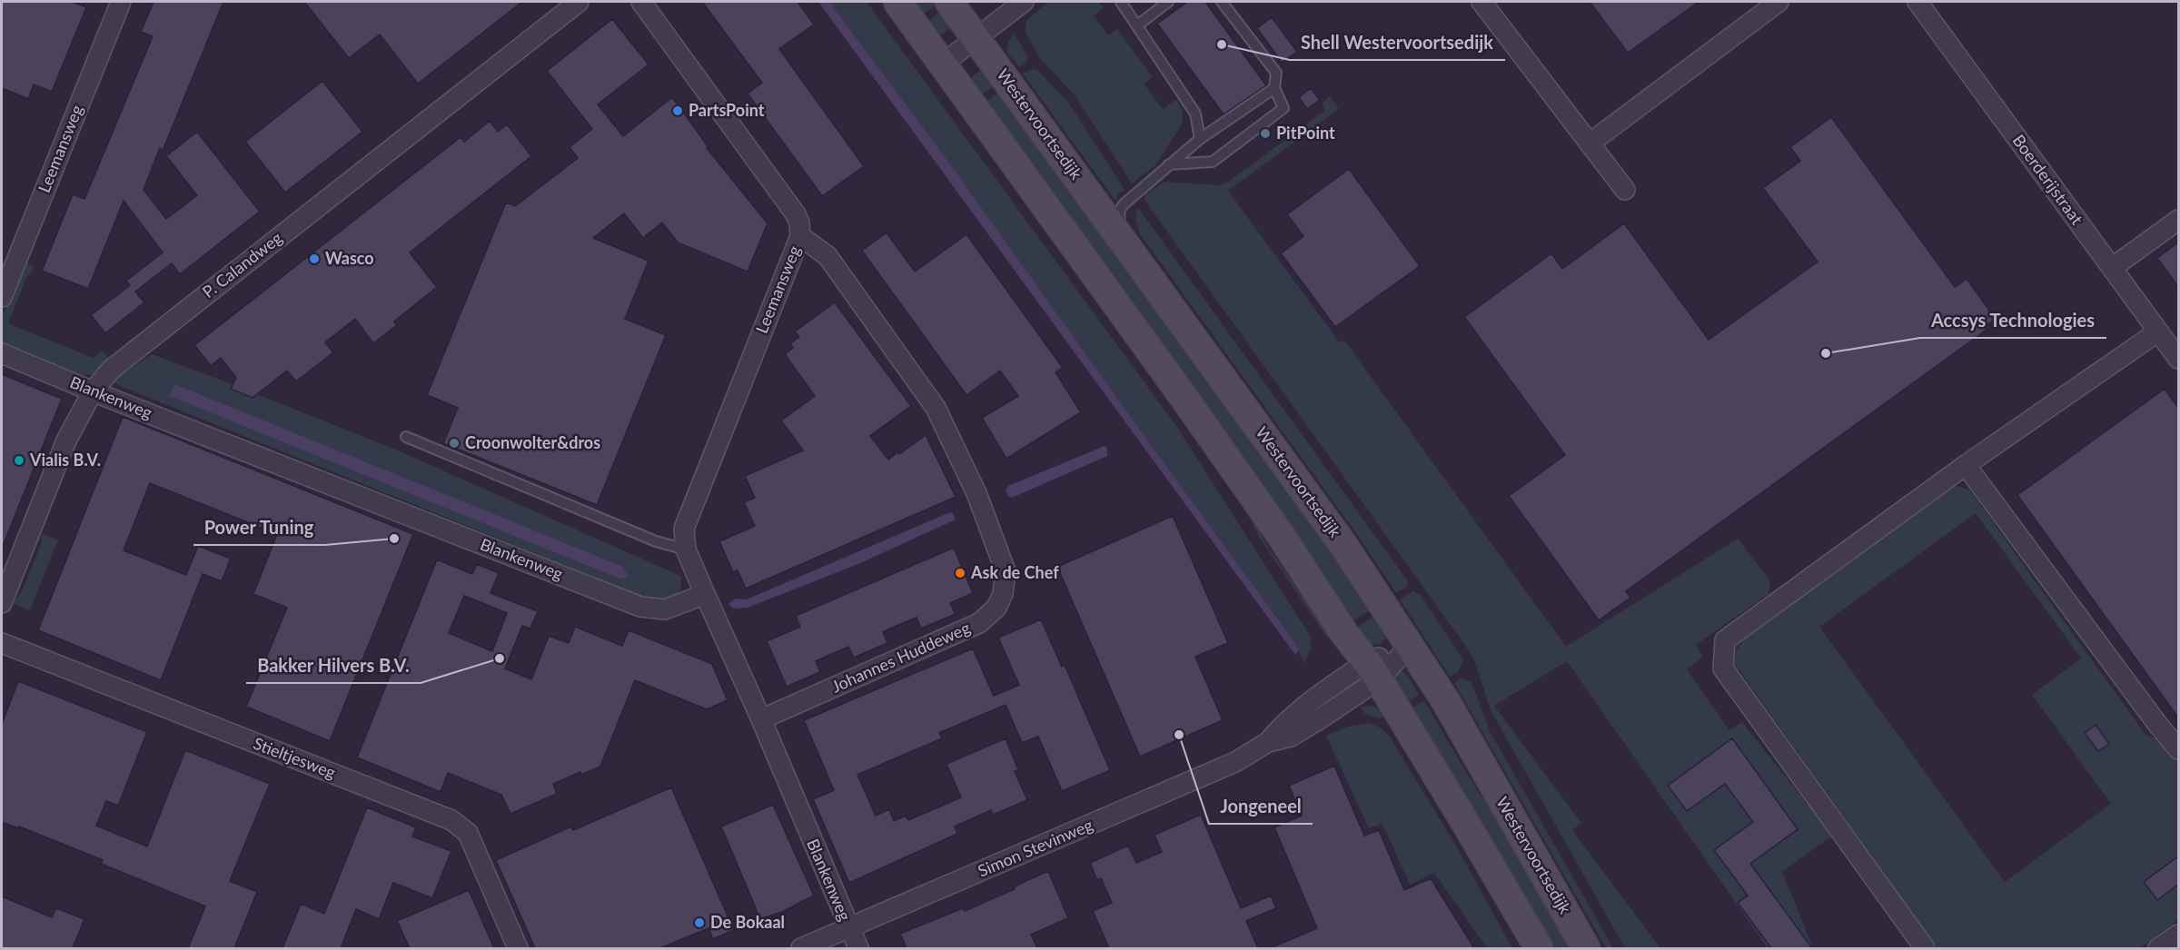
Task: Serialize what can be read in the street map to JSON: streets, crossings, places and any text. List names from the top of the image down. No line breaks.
{"streets":{"main road":["Westervoortsedijk"],"street":["Leemansweg","Boerderijstraat","P. Calandweg","Blankenweg","Johannes Huddeweg","Stieltjesweg","Simon Stevinweg"]},"crossings":[["Leemansweg","Blankenweg"],["Leemansweg","Johannes Huddeweg"],["P. Calandweg","Blankenweg"],["Blankenweg","Johannes Huddeweg"],["Blankenweg","Simon Stevinweg"]],"places":["Shell Westervoortsedijk","PartsPoint","PitPoint","Wasco","Accsys Technologies","Croonwolter&dros","Vialis B.V.","Power Tuning","Ask de Chef","Bakker Hilvers B.V.","Jongeneel","De Bokaal"]}
